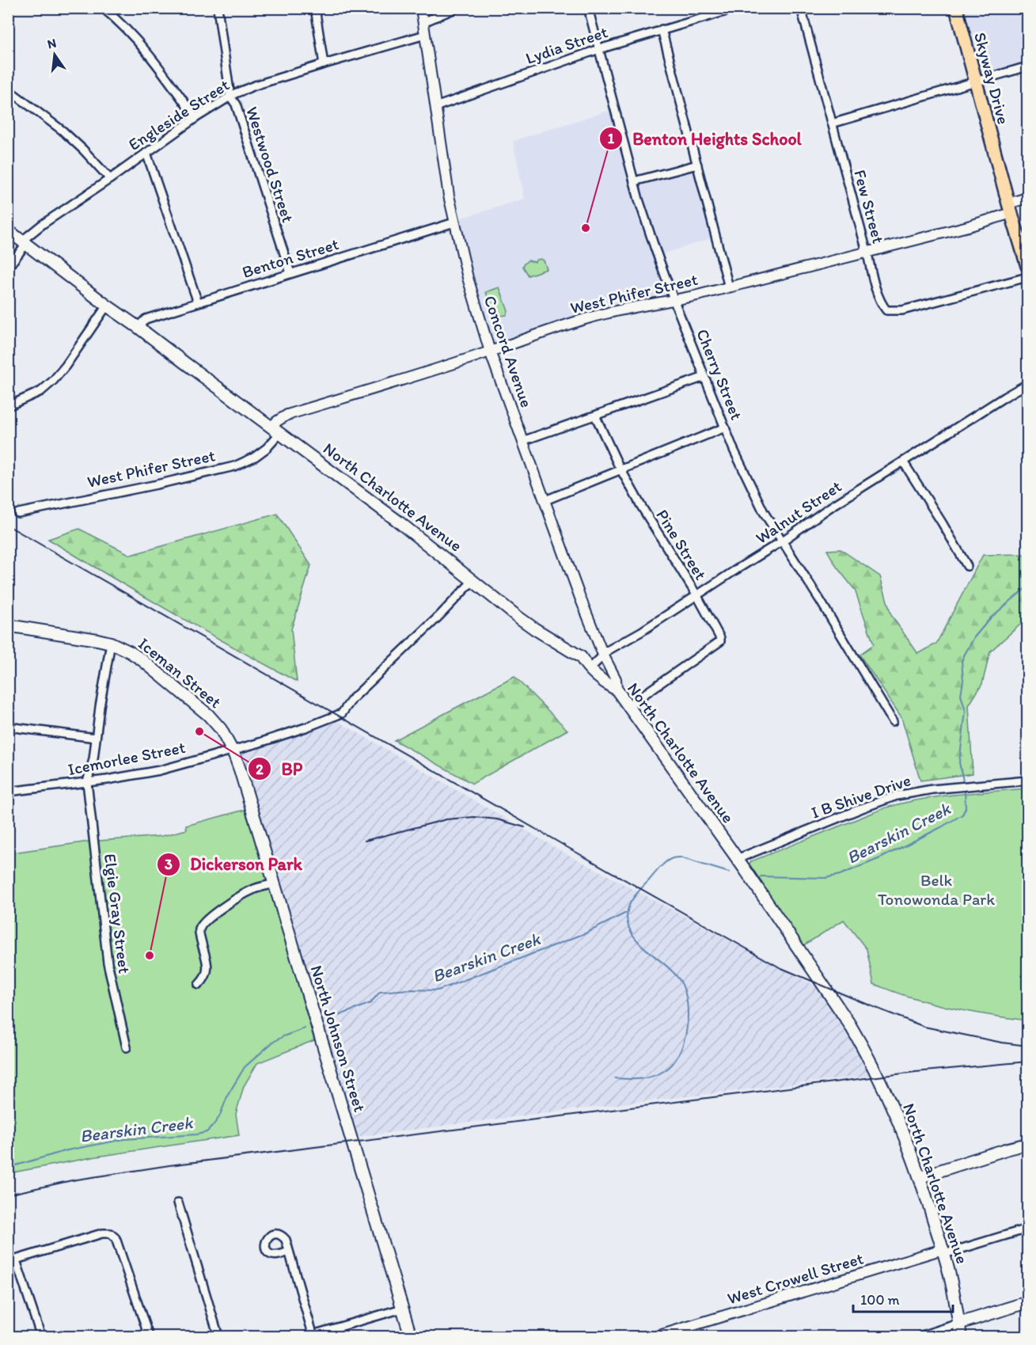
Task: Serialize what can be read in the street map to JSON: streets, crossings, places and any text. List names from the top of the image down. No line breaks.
{"streets":{"main road":["Skyway Drive","North Charlotte Avenue","Iceman Street","North Johnson Street"],"street":["Lydia Street","Engleside Street","Westwood Street","Few Street","Benton Street","West Phifer Street","Concord Avenue","Cherry Street","Walnut Street","Pine Street","Icemorlee Street","I B Shive Drive","Elgie Gray Street","West Crowell Street"]},"crossings":[["Lydia Street","Concord Avenue"],["Lydia Street","Cherry Street"],["Skyway Drive","West Phifer Street"],["Engleside Street","Westwood Street"],["Engleside Street","Concord Avenue"],["Engleside Street","North Charlotte Avenue"],["Westwood Street","Benton Street"],["Few Street","West Phifer Street"],["Benton Street","Concord Avenue"],["Benton Street","North Charlotte Avenue"],["West Phifer Street","Concord Avenue"],["West Phifer Street","Cherry Street"],["West Phifer Street","North Charlotte Avenue"],["Concord Avenue","North Charlotte Avenue"],["Concord Avenue","Walnut Street"],["Cherry Street","Walnut Street"],["North Charlotte Avenue","Walnut Street"],["North Charlotte Avenue","Pine Street"],["North Charlotte Avenue","Icemorlee Street"],["North Charlotte Avenue","I B Shive Drive"],["North Charlotte Avenue","West Crowell Street"],["Walnut Street","Pine Street"],["Iceman Street","Icemorlee Street"],["Iceman Street","North Johnson Street"],["Icemorlee Street","Elgie Gray Street"],["Icemorlee Street","North Johnson Street"]],"water":["Bearskin Creek"],"parks":["Belk Tonowonda Park"],"places":["Benton Heights School","BP","Dickerson Park"],"scale_bar":"100 m","north":"top"}
